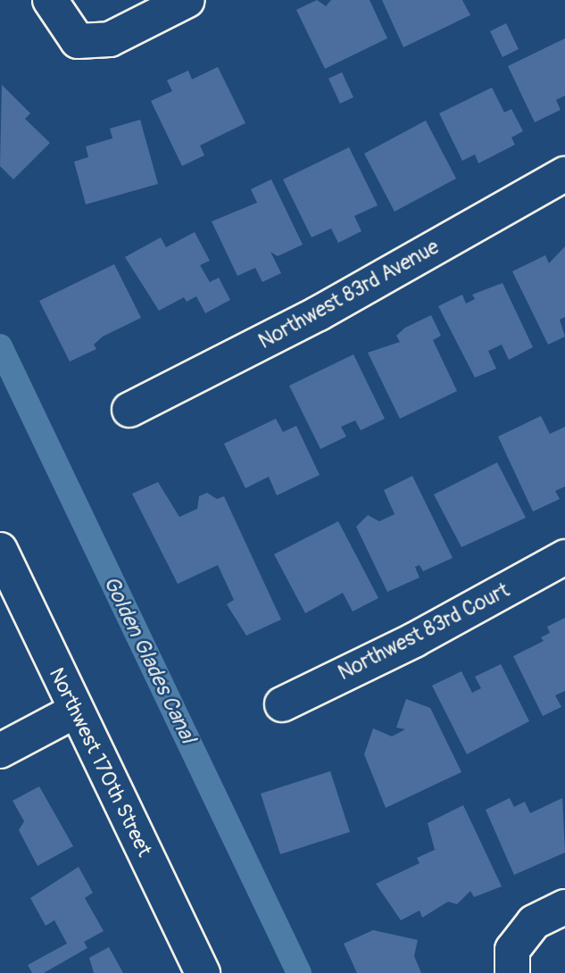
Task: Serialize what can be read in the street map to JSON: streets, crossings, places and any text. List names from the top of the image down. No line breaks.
{"streets":{"street":["Northwest 83rd Avenue","Northwest 83rd Court","Northwest 170th Street"]},"water":["Golden Glades Canal"]}
